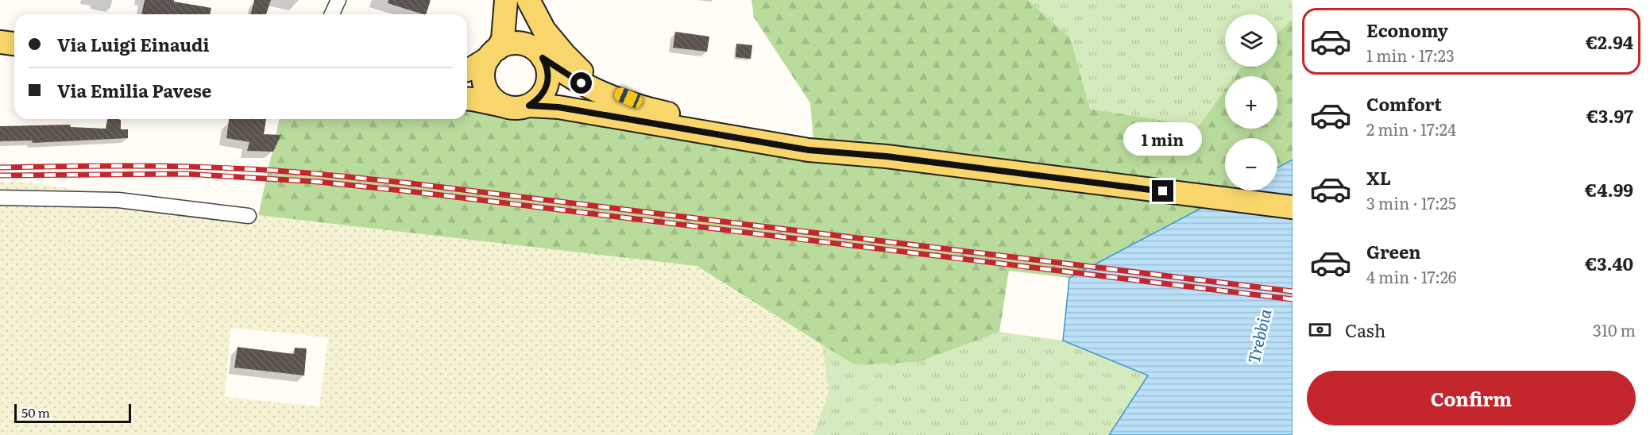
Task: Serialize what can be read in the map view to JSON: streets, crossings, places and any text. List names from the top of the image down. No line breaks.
{"water":["Trebbia"],"scale_bar":"50 m","page":{"list":[{"name":"Economy","note":"1 min · 17:23","value":"€2.94"},{"name":"Comfort","note":"2 min · 17:24","value":"€3.97"},{"name":"XL","note":"3 min · 17:25","value":"€4.99"},{"name":"Green","note":"4 min · 17:26","value":"€3.40"}],"map_buttons":["+","−"],"banner":["Via Luigi Einaudi","Via Emilia Pavese"],"bubble":"1 min","pay":["Cash","310 m"],"buttons":"Confirm","scale":"50 m"}}
